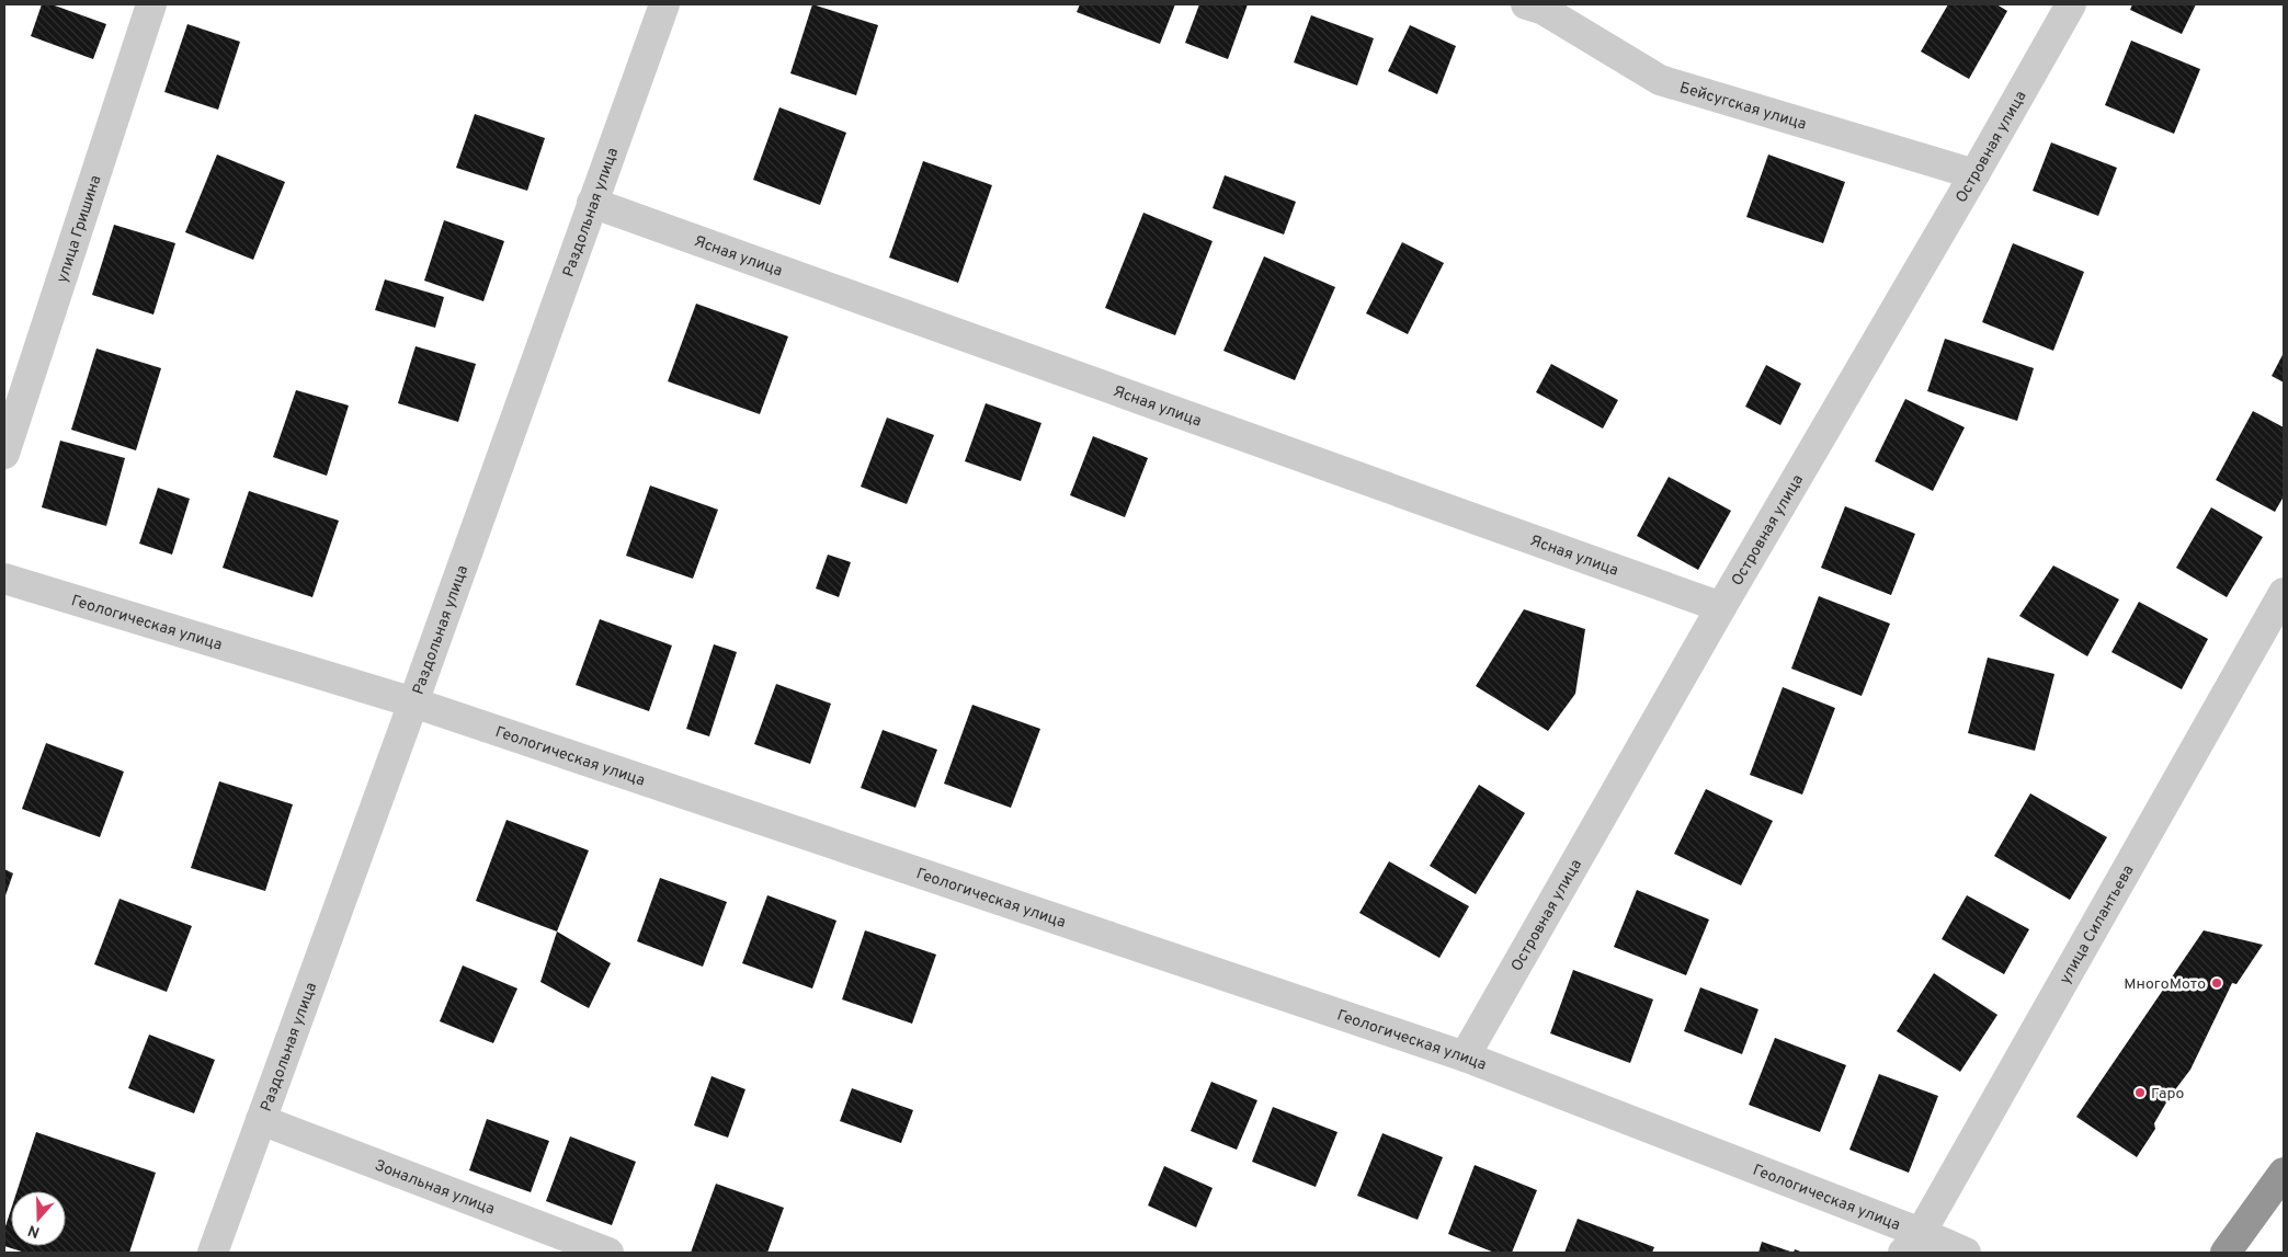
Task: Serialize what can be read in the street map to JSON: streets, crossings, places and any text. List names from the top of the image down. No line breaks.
{"streets":{"street":["Бейсугская улица","Островная улица","Раздольная улица","улица Гришина","Ясная улица","Геологическая улица","улица Силантьева","Зональная улица"]},"crossings":[["Бейсугская улица","Островная улица"],["Островная улица","Ясная улица"],["Островная улица","Геологическая улица"],["Раздольная улица","Ясная улица"],["Раздольная улица","Геологическая улица"],["Раздольная улица","Зональная улица"],["Геологическая улица","улица Силантьева"]],"places":["МногоМото","Гаро"],"north":"bottom"}
